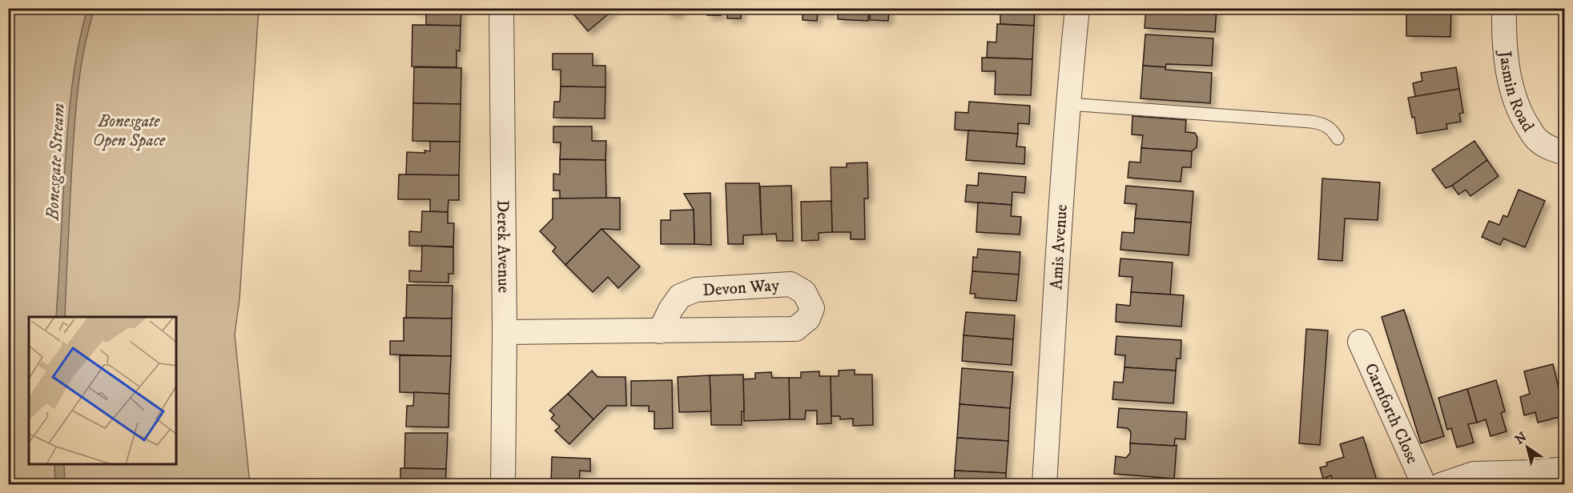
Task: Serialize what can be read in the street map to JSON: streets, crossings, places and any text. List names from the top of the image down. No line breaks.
{"streets":{"street":["Jasmin Road","Derek Avenue","Amis Avenue","Devon Way","Carnforth Close"]},"crossings":[["Derek Avenue","Devon Way"]],"water":["Bonesgate Stream"],"parks":["Bonesgate Open Space"],"north":"top left"}
